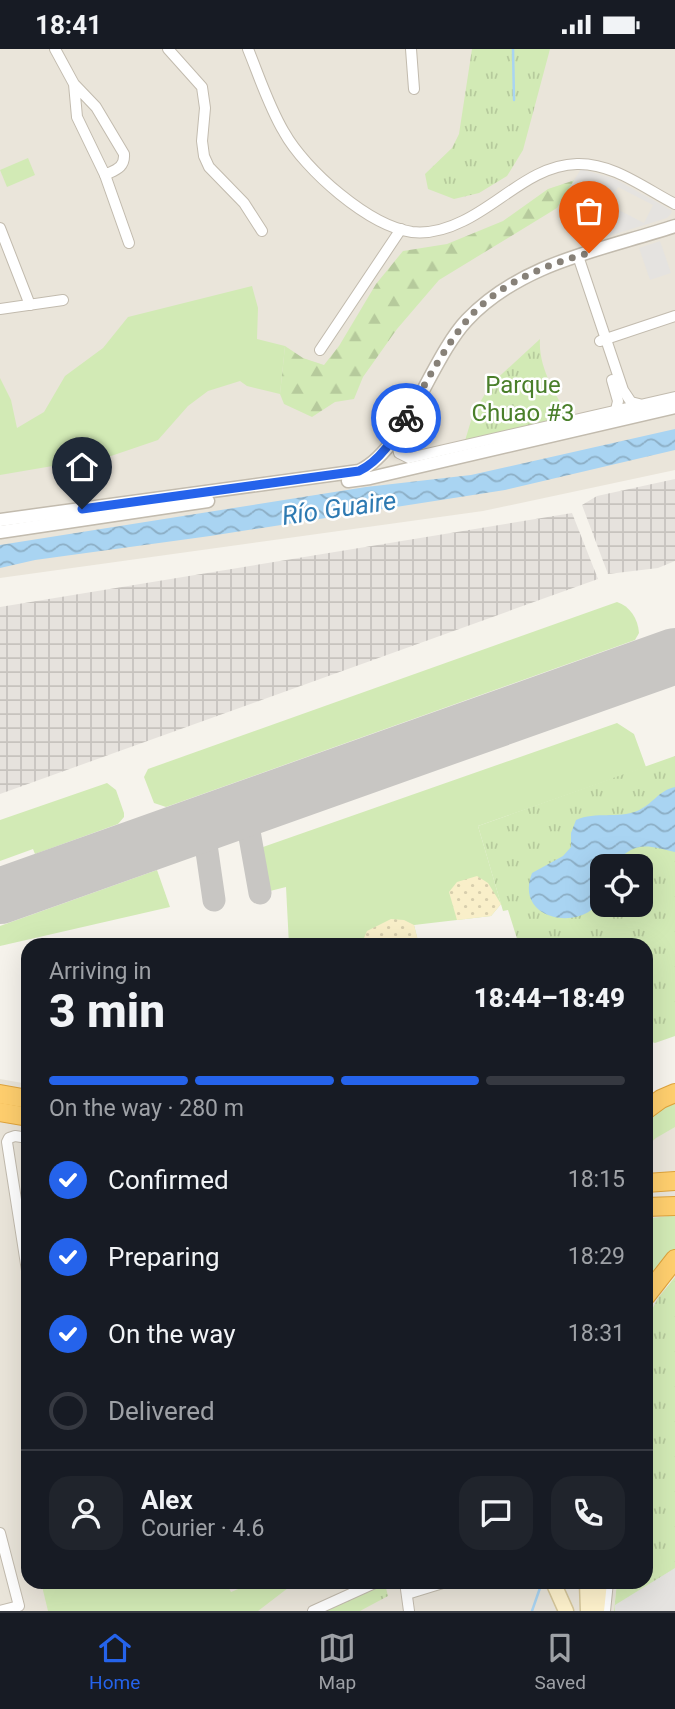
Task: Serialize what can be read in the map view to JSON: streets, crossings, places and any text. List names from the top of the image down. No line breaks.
{"water":["Río Guaire"],"parks":["Parque Chuao #3"],"page":{"status":"18:41","heading":["3 min","Arriving in","18:44–18:49"],"panel":["Alex","Courier · 4.6"],"bar":"On the way · 280 m","list":[["Confirmed","18:15"],["Preparing","18:29"],["On the way","18:31"],"Delivered"],"tabs":["Home","Map","Saved"]}}
